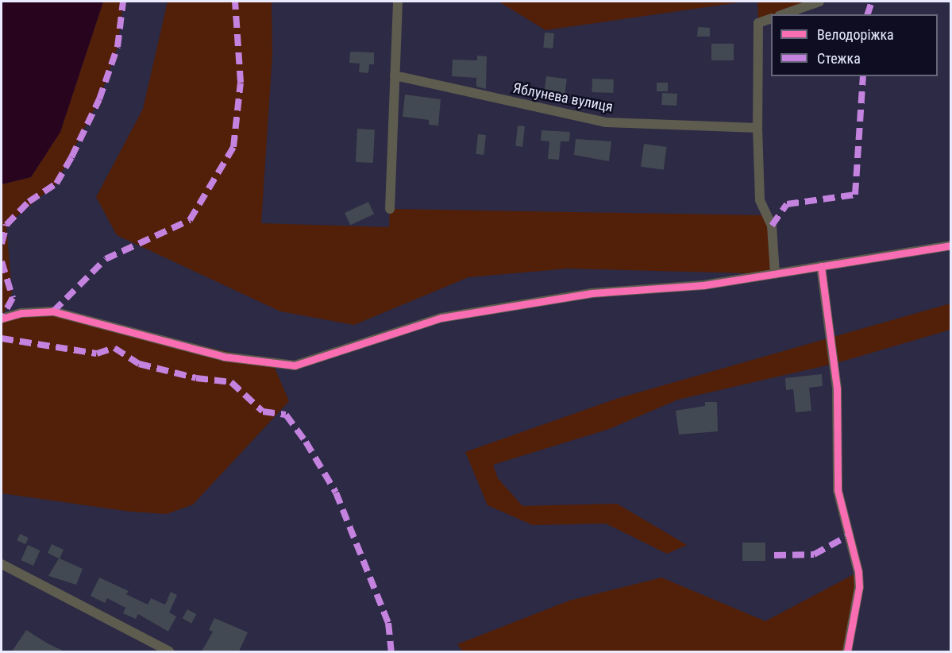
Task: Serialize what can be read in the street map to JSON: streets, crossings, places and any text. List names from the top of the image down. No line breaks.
{"streets":{"street":["Яблунева вулиця"]},"legend":["Велодоріжка","Стежка"]}
